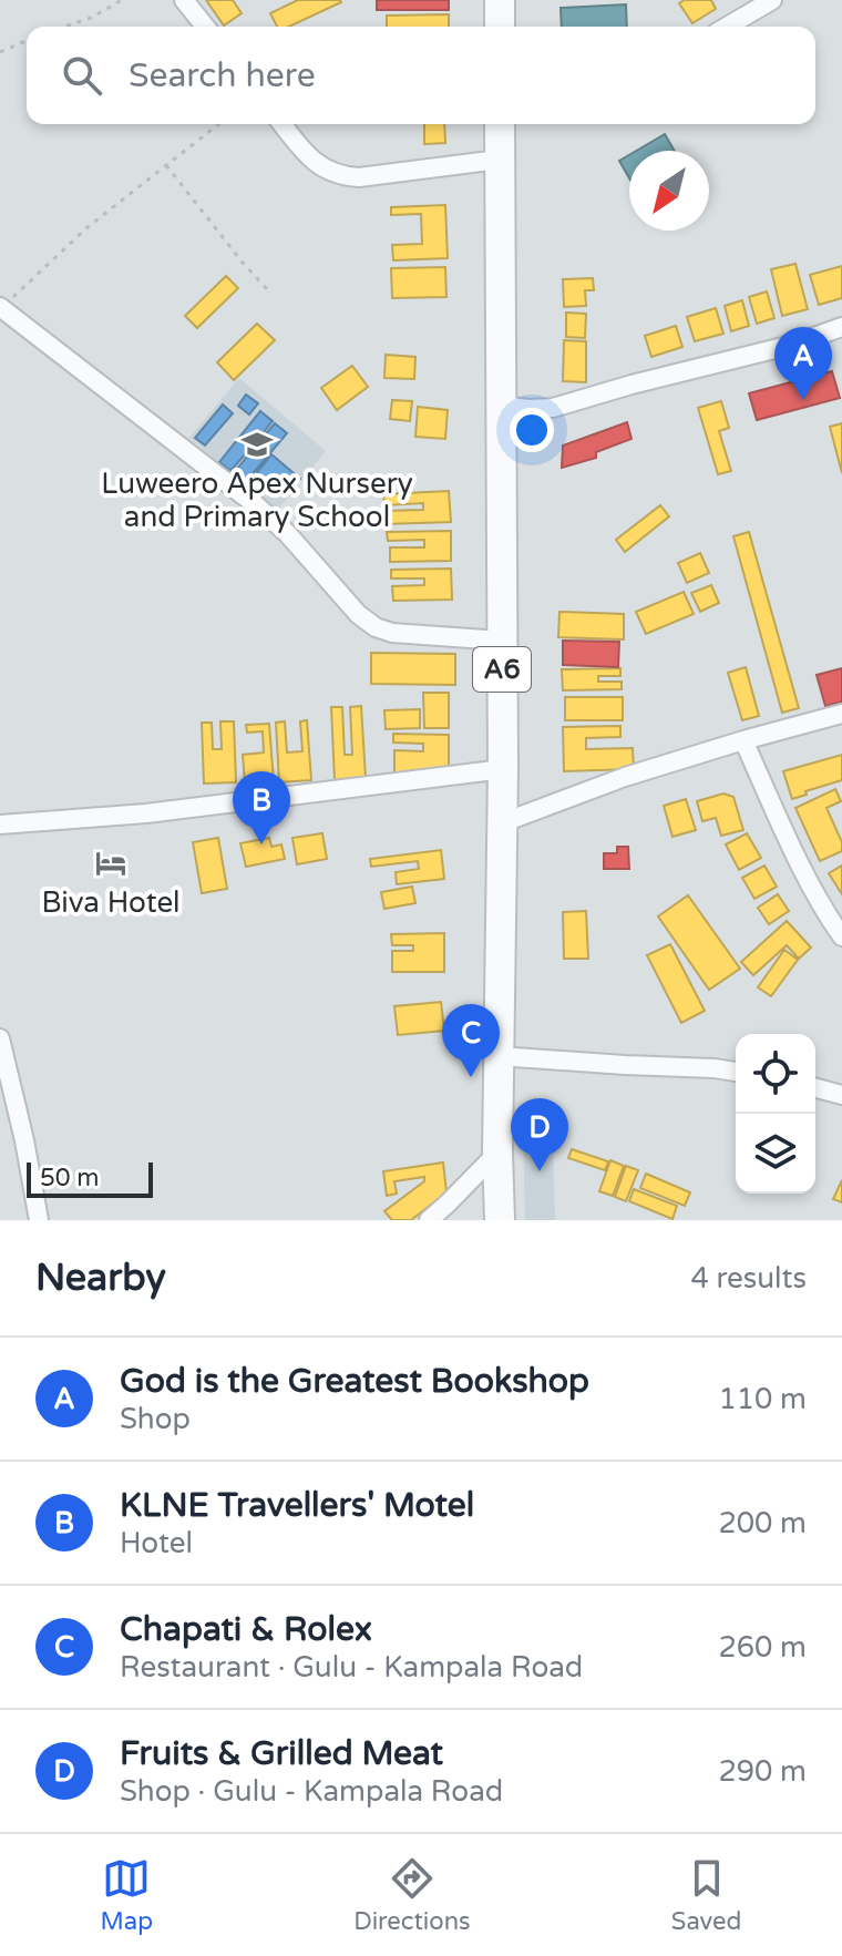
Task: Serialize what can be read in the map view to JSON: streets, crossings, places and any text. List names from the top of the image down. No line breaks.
{"streets":{"main road":["A6"]},"places":{"school or university":["Luweero Apex Nursery and Primary School"],"hotel":["Biva Hotel"]},"scale_bar":"50 m","north":"bottom left","page":{"search":"Search here","pins":["A","B","C","D"],"scale":"50 m","heading":["Nearby","4 results"],"list":[{"mark":"A","name":"God is the Greatest Bookshop","note":"Shop","value":"110 m"},{"mark":"B","name":"KLNE Travellers' Motel","note":"Hotel","value":"200 m"},{"mark":"C","name":"Chapati & Rolex","note":"Restaurant · Gulu - Kampala Road","value":"260 m"},{"mark":"D","name":"Fruits & Grilled Meat","note":"Shop · Gulu - Kampala Road","value":"290 m"}],"nav":["Map","Directions","Saved"]}}
